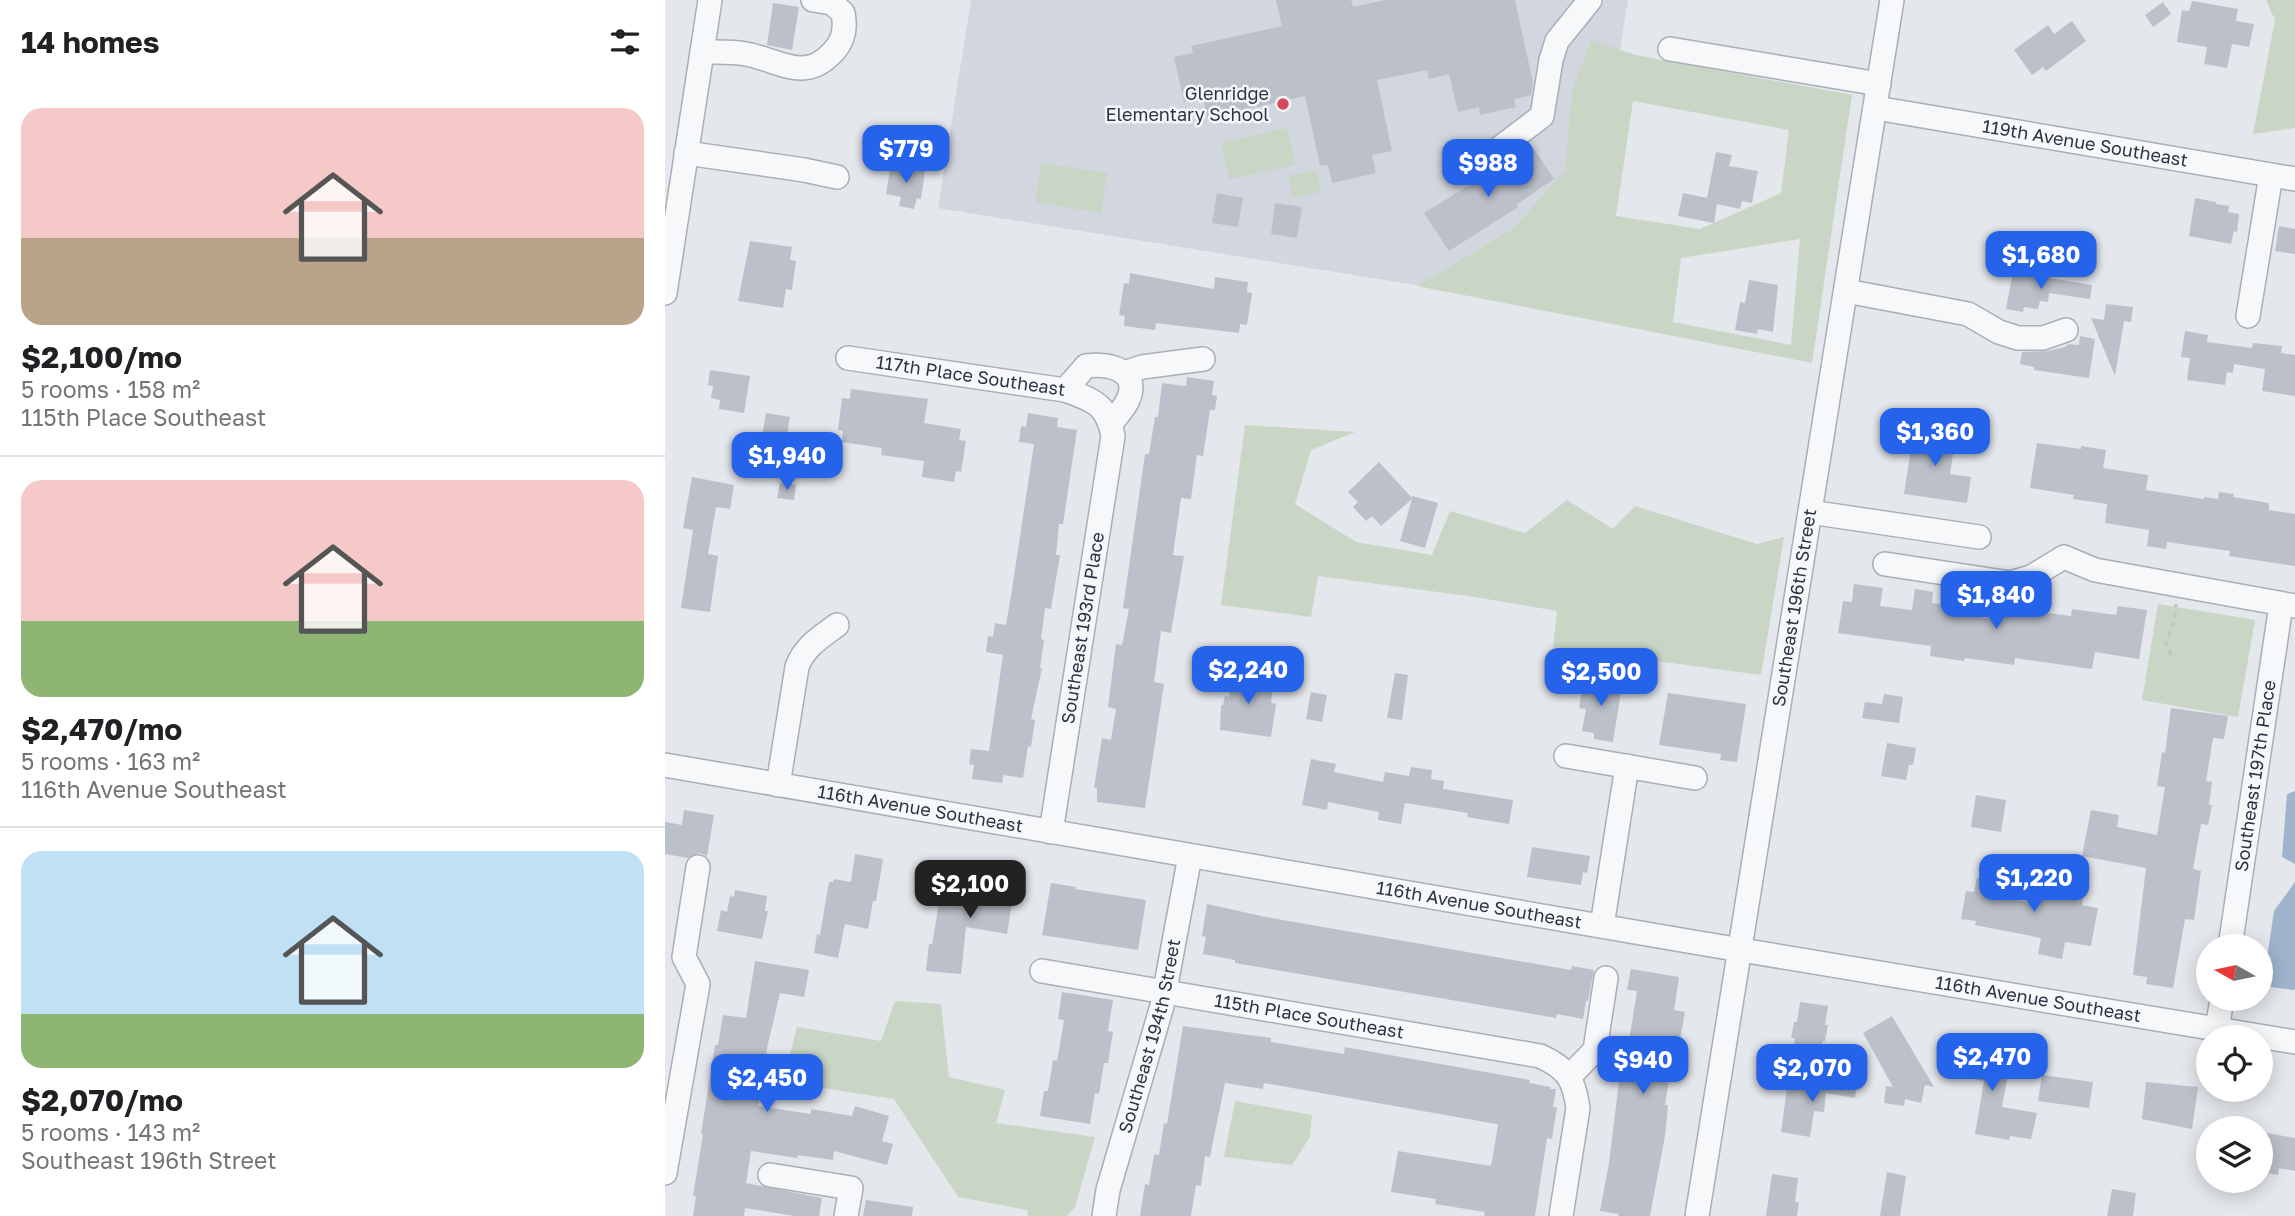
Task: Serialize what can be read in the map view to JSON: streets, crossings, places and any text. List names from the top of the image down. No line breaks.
{"streets":{"street":["119th Avenue Southeast","117th Place Southeast","Southeast 196th Street","Southeast 193rd Place","Southeast 197th Place","116th Avenue Southeast","115th Place Southeast","Southeast 194th Street"]},"crossings":[["119th Avenue Southeast","Southeast 196th Street"],["117th Place Southeast","Southeast 193rd Place"],["Southeast 196th Street","116th Avenue Southeast"],["Southeast 193rd Place","116th Avenue Southeast"],["116th Avenue Southeast","Southeast 194th Street"],["115th Place Southeast","Southeast 194th Street"]],"places":["Glenridge Elementary School"],"north":"left","page":{"heading":"14 homes","list":[{"name":"$2,100/mo","note":"5 rooms · 158 m² · 115th Place Southeast"},{"name":"$2,470/mo","note":"5 rooms · 163 m² · 116th Avenue Southeast"},{"name":"$2,070/mo","note":"5 rooms · 143 m² · Southeast 196th Street"}],"price":["$779","$988","$1,680","$1,360","$1,940","$1,840","$2,240","$2,500","$1,220","$2,100","$2,470","$940","$2,070","$2,450"]}}
